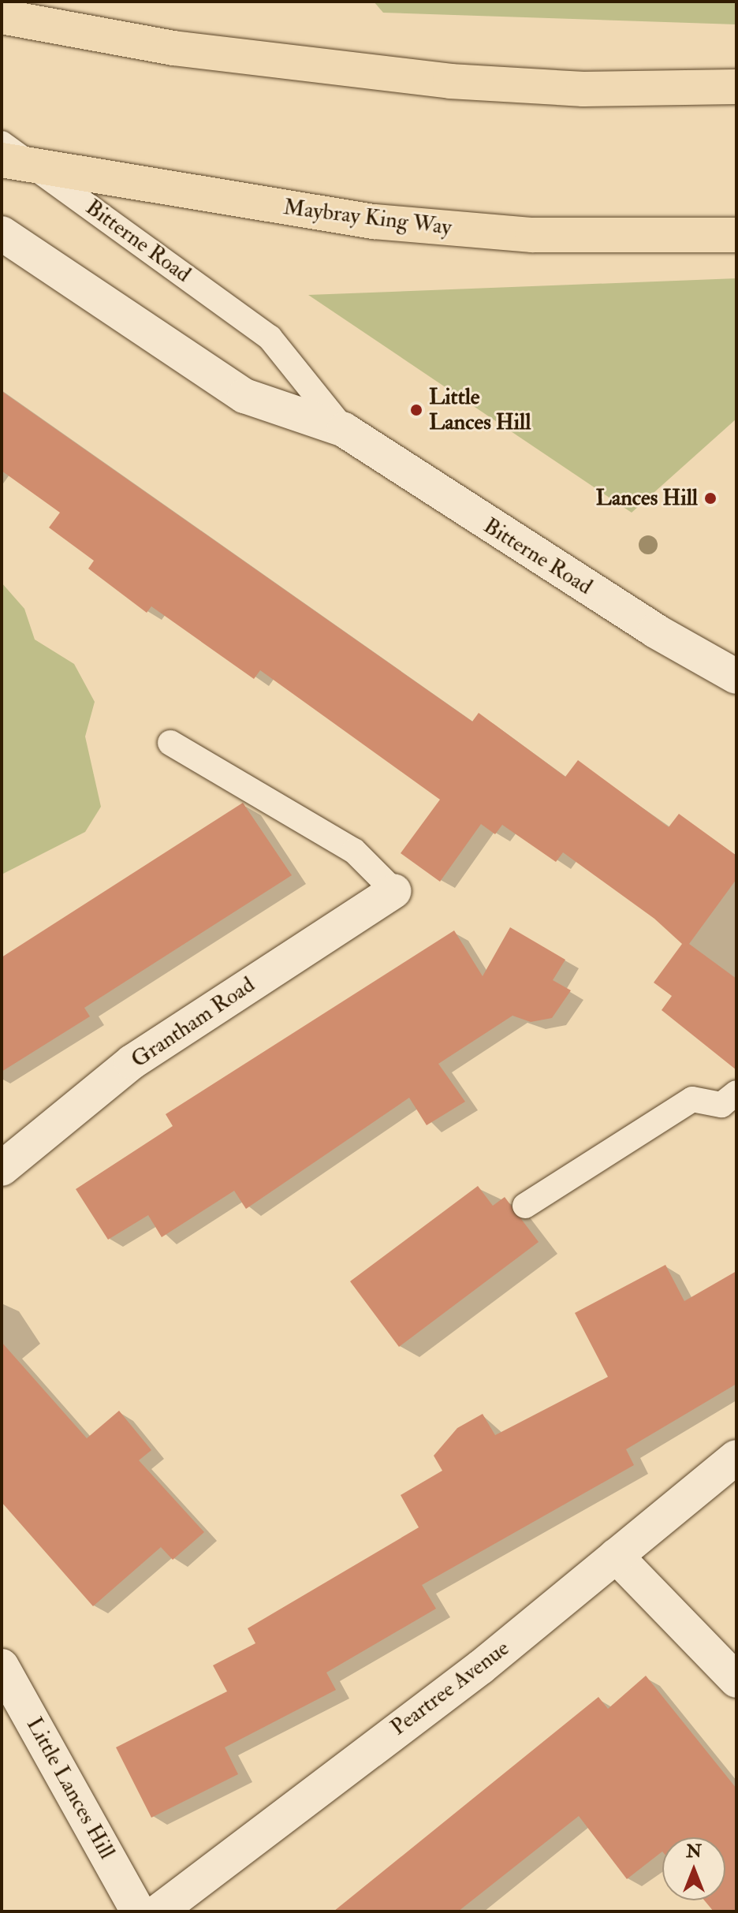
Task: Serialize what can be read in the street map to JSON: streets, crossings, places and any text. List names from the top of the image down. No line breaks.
{"streets":{"main road":["Maybray King Way"],"street":["Bitterne Road","Grantham Road","Peartree Avenue","Little Lances Hill"]},"crossings":[["Maybray King Way","Bitterne Road"]],"places":["Little Lances Hill","Lances Hill"],"north":"top"}
